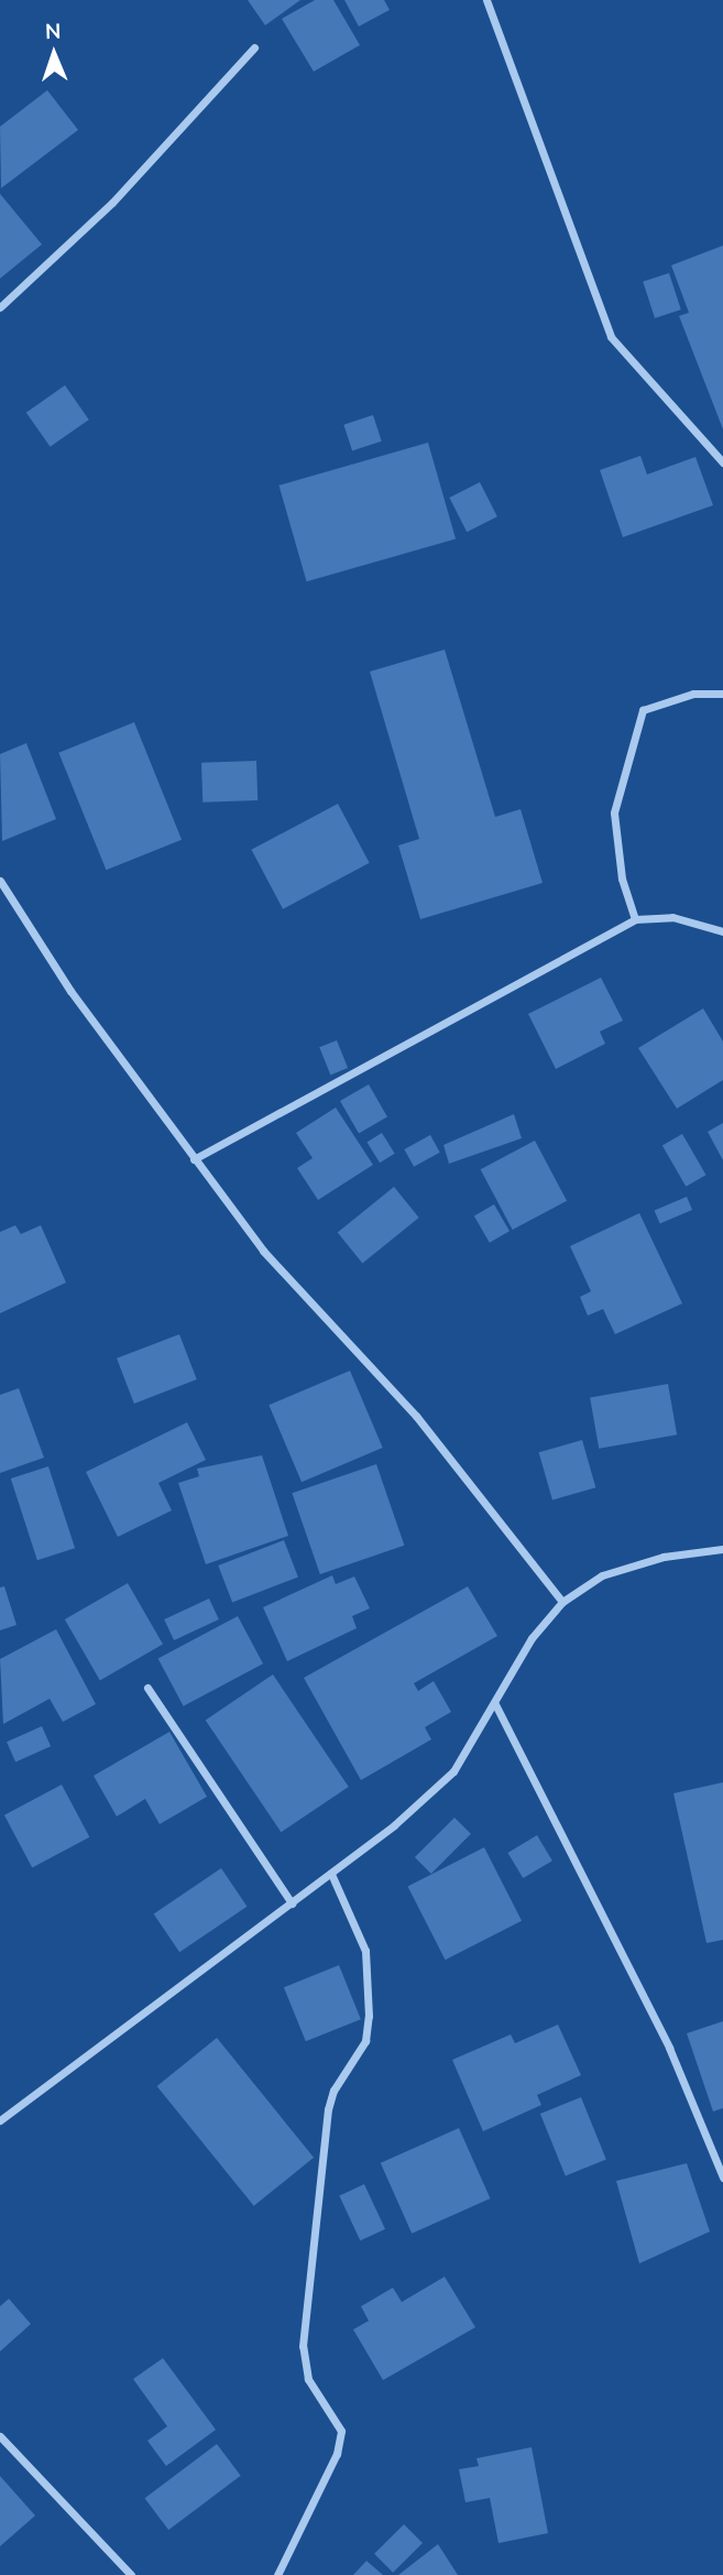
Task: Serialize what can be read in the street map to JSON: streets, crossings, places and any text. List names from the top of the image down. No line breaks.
{"north":"top"}
